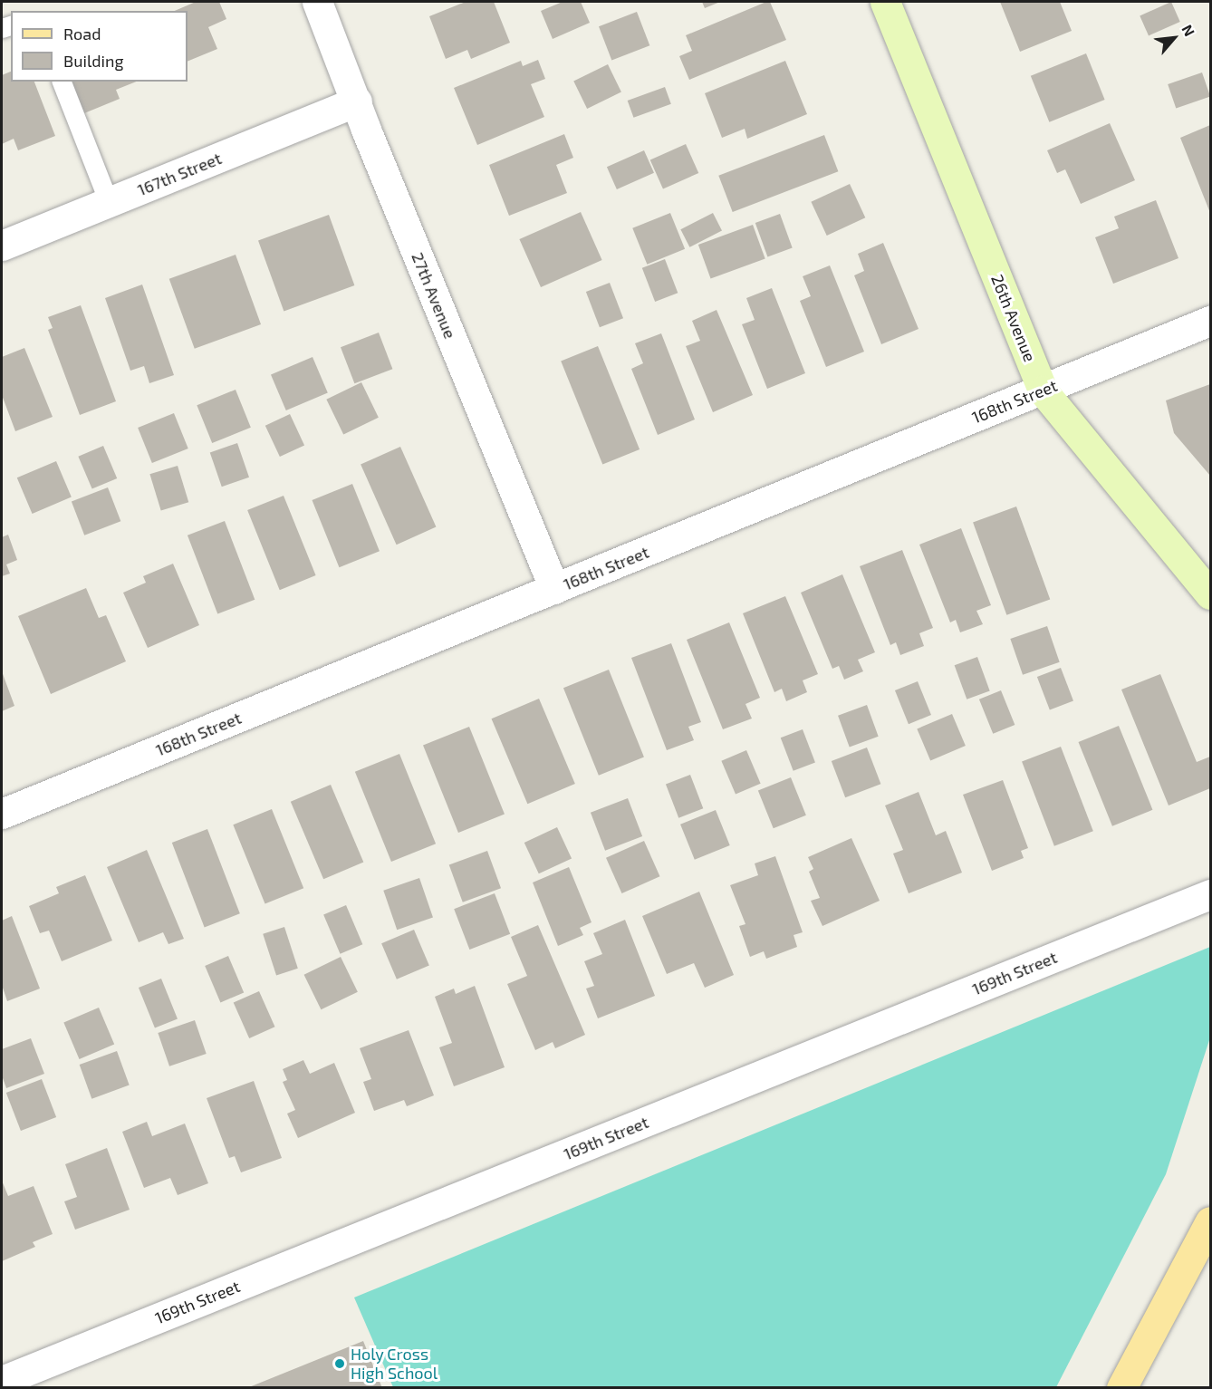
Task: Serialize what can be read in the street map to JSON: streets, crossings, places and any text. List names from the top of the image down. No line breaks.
{"streets":{"street":["167th Street","27th Avenue","26th Avenue","168th Street","169th Street"]},"crossings":[["167th Street","27th Avenue"],["27th Avenue","168th Street"],["26th Avenue","168th Street"]],"places":["Holy Cross High School"],"legend":["Road","Building"],"north":"top right"}
